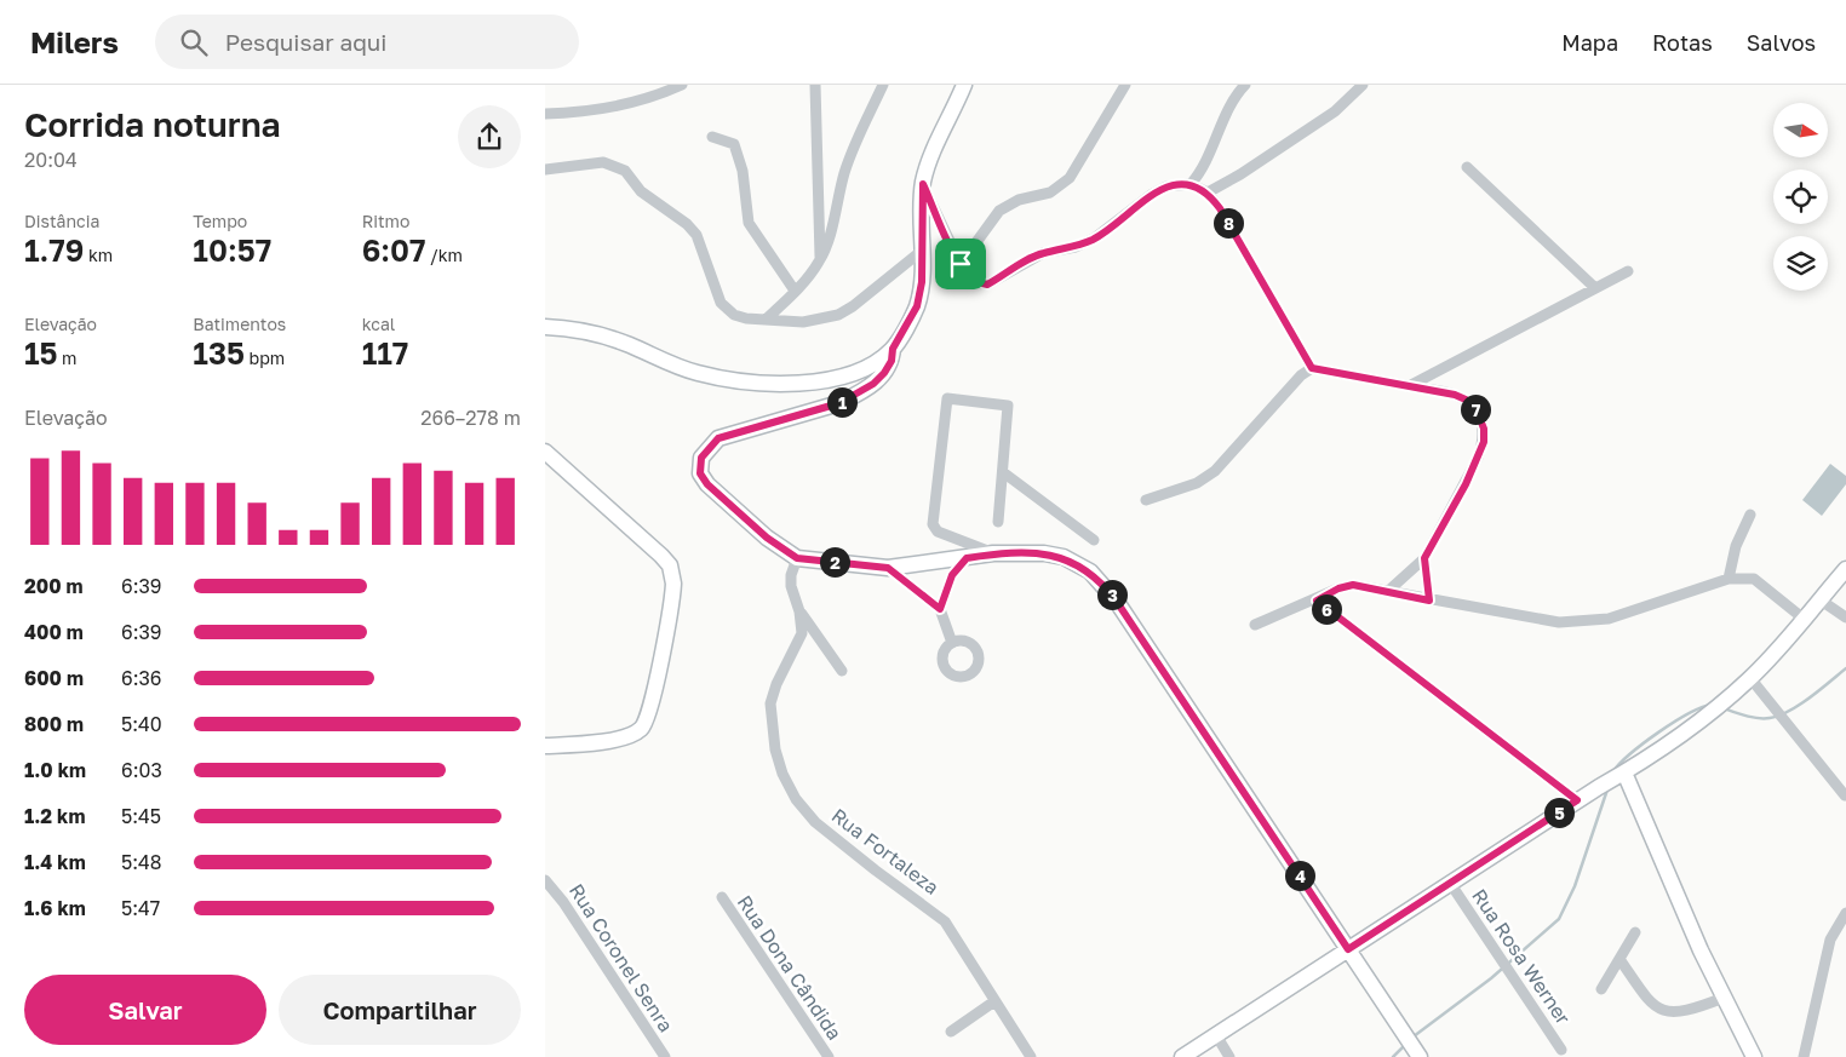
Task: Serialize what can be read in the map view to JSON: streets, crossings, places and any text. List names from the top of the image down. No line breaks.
{"streets":{"street":["Rua Fortaleza","Rua Rosa Werner","Rua Coronel Senra","Rua Dona Cândida"]},"north":"right","page":{"header":"Milers","search":"Pesquisar aqui","nav":["Mapa","Rotas","Salvos"],"heading":["Corrida noturna","20:04"],"stats":[["Distância","1.79 km"],["Tempo","10:57"],["Ritmo","6:07 /km"],["Elevação","15 m"],["Batimentos","135 bpm"],["kcal","117"]],"pins":["8","1","7","2","3","6","5","4"],"chart":["Elevação","266–278 m"],"list":[{"name":"200 m","note":"6:39"},{"name":"400 m","note":"6:39"},{"name":"600 m","note":"6:36"},{"name":"800 m","note":"5:40"},{"name":"1.0 km","note":"6:03"},{"name":"1.2 km","note":"5:45"},{"name":"1.4 km","note":"5:48"},{"name":"1.6 km","note":"5:47"}],"buttons":["Salvar","Compartilhar"]}}
